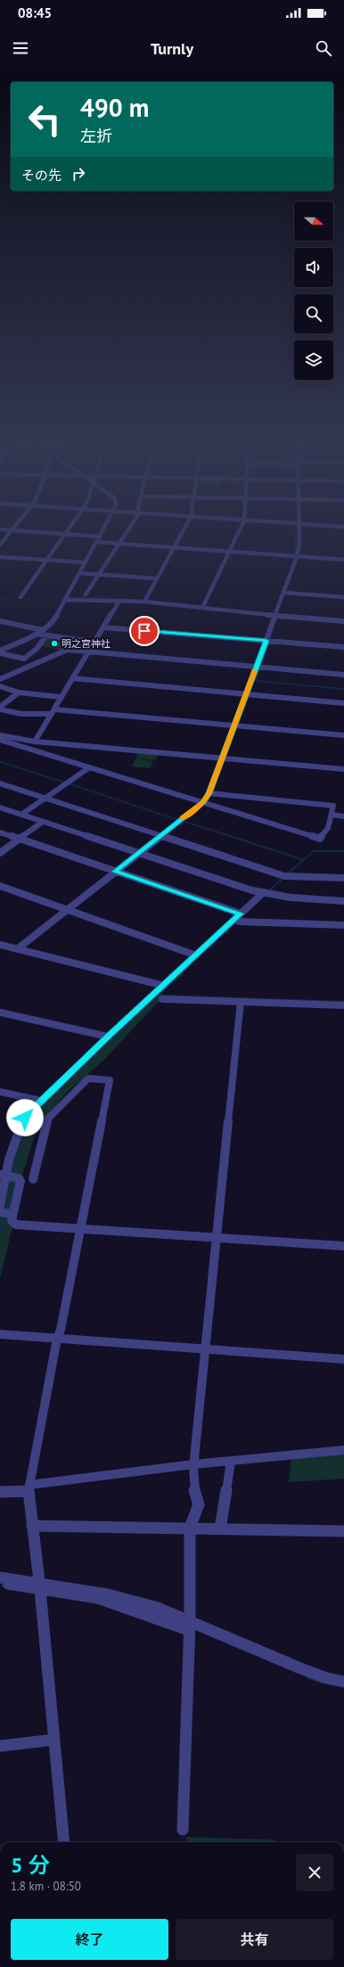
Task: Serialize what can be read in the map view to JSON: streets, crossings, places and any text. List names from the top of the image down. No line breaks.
{"places":["明之宮神社"],"north":"right","page":{"status":"08:45","header":"Turnly","turn":["490 m","左折"],"then":"その先","heading":["5 分","1.8 km · 08:50"],"buttons":["終了","共有"]}}
